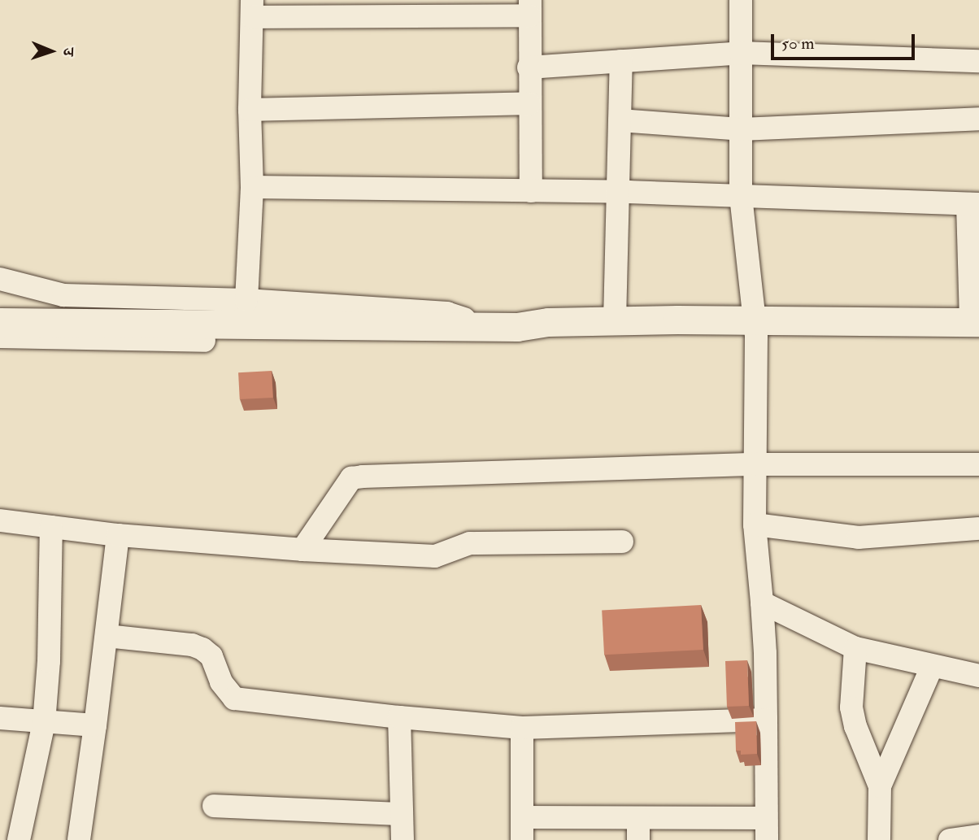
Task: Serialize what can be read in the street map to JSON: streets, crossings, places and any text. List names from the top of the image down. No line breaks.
{"scale_bar":"50 m","north":"right"}
